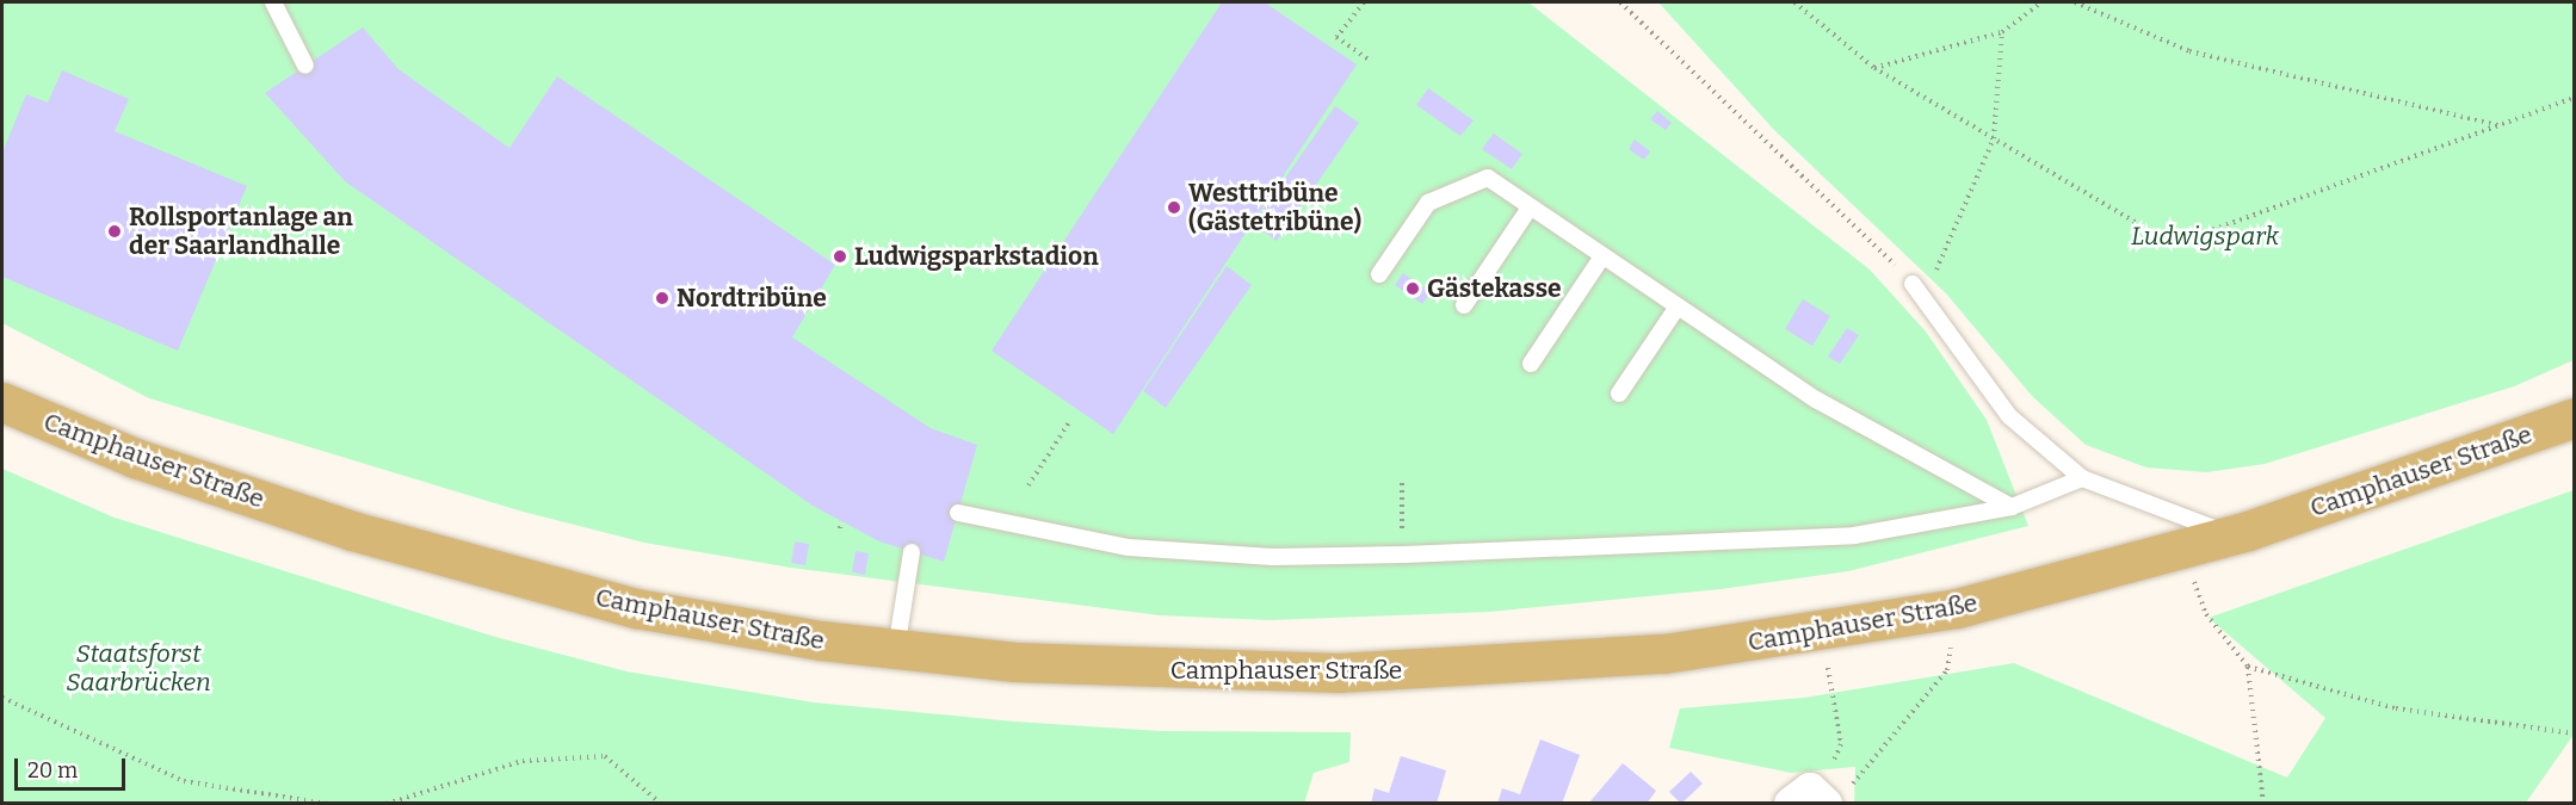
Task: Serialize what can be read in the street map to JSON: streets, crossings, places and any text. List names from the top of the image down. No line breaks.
{"streets":{"main road":["Camphauser Straße"]},"parks":["Ludwigspark","Staatsforst Saarbrücken"],"places":["Westtribüne (Gästetribüne)","Rollsportanlage an der Saarlandhalle","Ludwigsparkstadion","Gästekasse","Nordtribüne"],"scale_bar":"20 m"}
